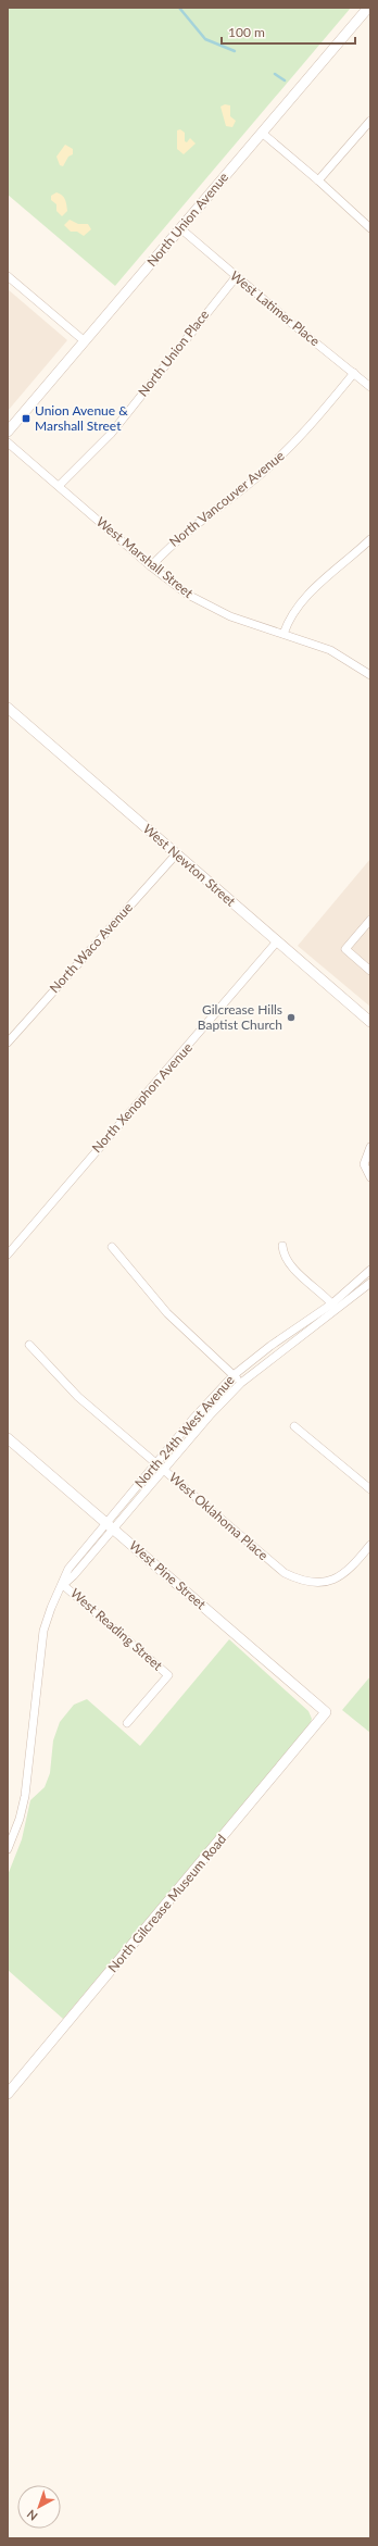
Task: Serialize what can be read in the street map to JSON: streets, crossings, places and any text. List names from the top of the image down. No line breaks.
{"streets":{"street":["North Union Avenue","West Latimer Place","North Union Place","North Vancouver Avenue","West Marshall Street","West Newton Street","North Waco Avenue","North Xenophon Avenue","North 24th West Avenue","West Oklahoma Place","West Pine Street","West Reading Street","North Gilcrease Museum Road"]},"crossings":[["North Union Avenue","West Latimer Place"],["West Latimer Place","North Union Place"],["West Latimer Place","North Vancouver Avenue"],["North Union Place","West Marshall Street"],["North Vancouver Avenue","West Marshall Street"],["West Newton Street","North Waco Avenue"],["West Newton Street","North Xenophon Avenue"],["North 24th West Avenue","West Oklahoma Place"],["North 24th West Avenue","West Pine Street"],["North 24th West Avenue","West Reading Street"],["West Pine Street","North Gilcrease Museum Road"]],"places":{"transit":["Union Avenue & Marshall Street"],"other":["Gilcrease Hills Baptist Church"]},"scale_bar":"100 m","north":"bottom left"}
